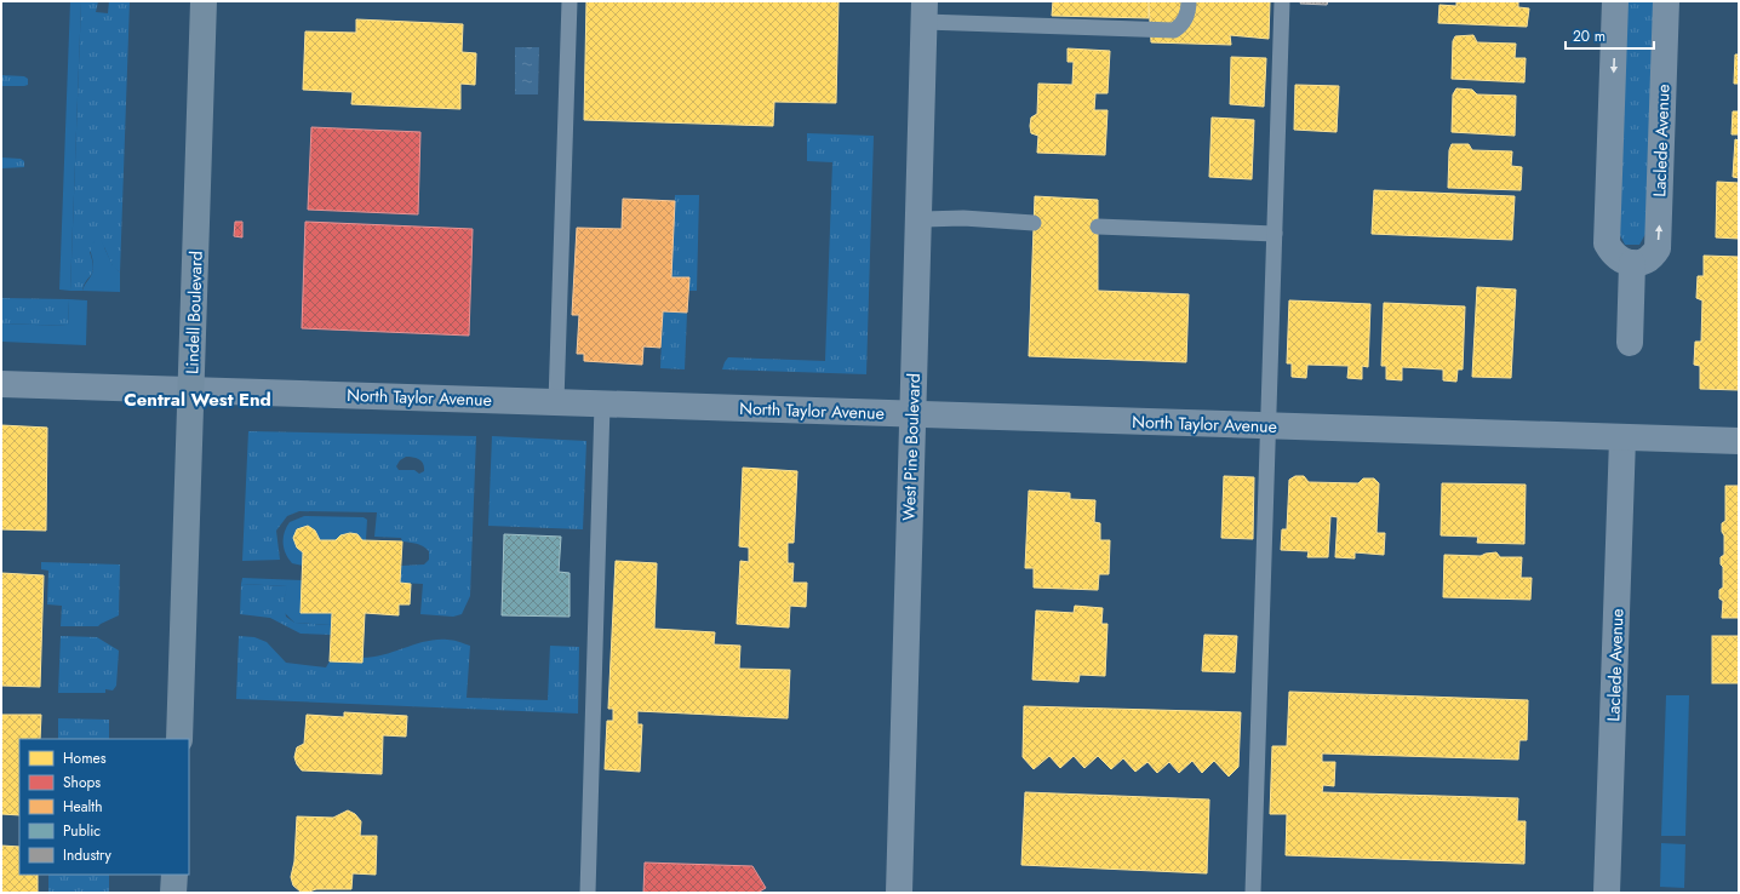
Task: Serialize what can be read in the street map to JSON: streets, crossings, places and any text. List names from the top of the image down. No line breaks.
{"streets":{"main road":["Lindell Boulevard"],"street":["Laclede Avenue","North Taylor Avenue","West Pine Boulevard"]},"crossings":[["Laclede Avenue","North Taylor Avenue"],["Lindell Boulevard","North Taylor Avenue"],["North Taylor Avenue","West Pine Boulevard"]],"one_way":["Laclede Avenue"],"districts":["Central West End"],"legend":["Homes","Shops","Health","Public","Industry"],"scale_bar":"20 m"}
